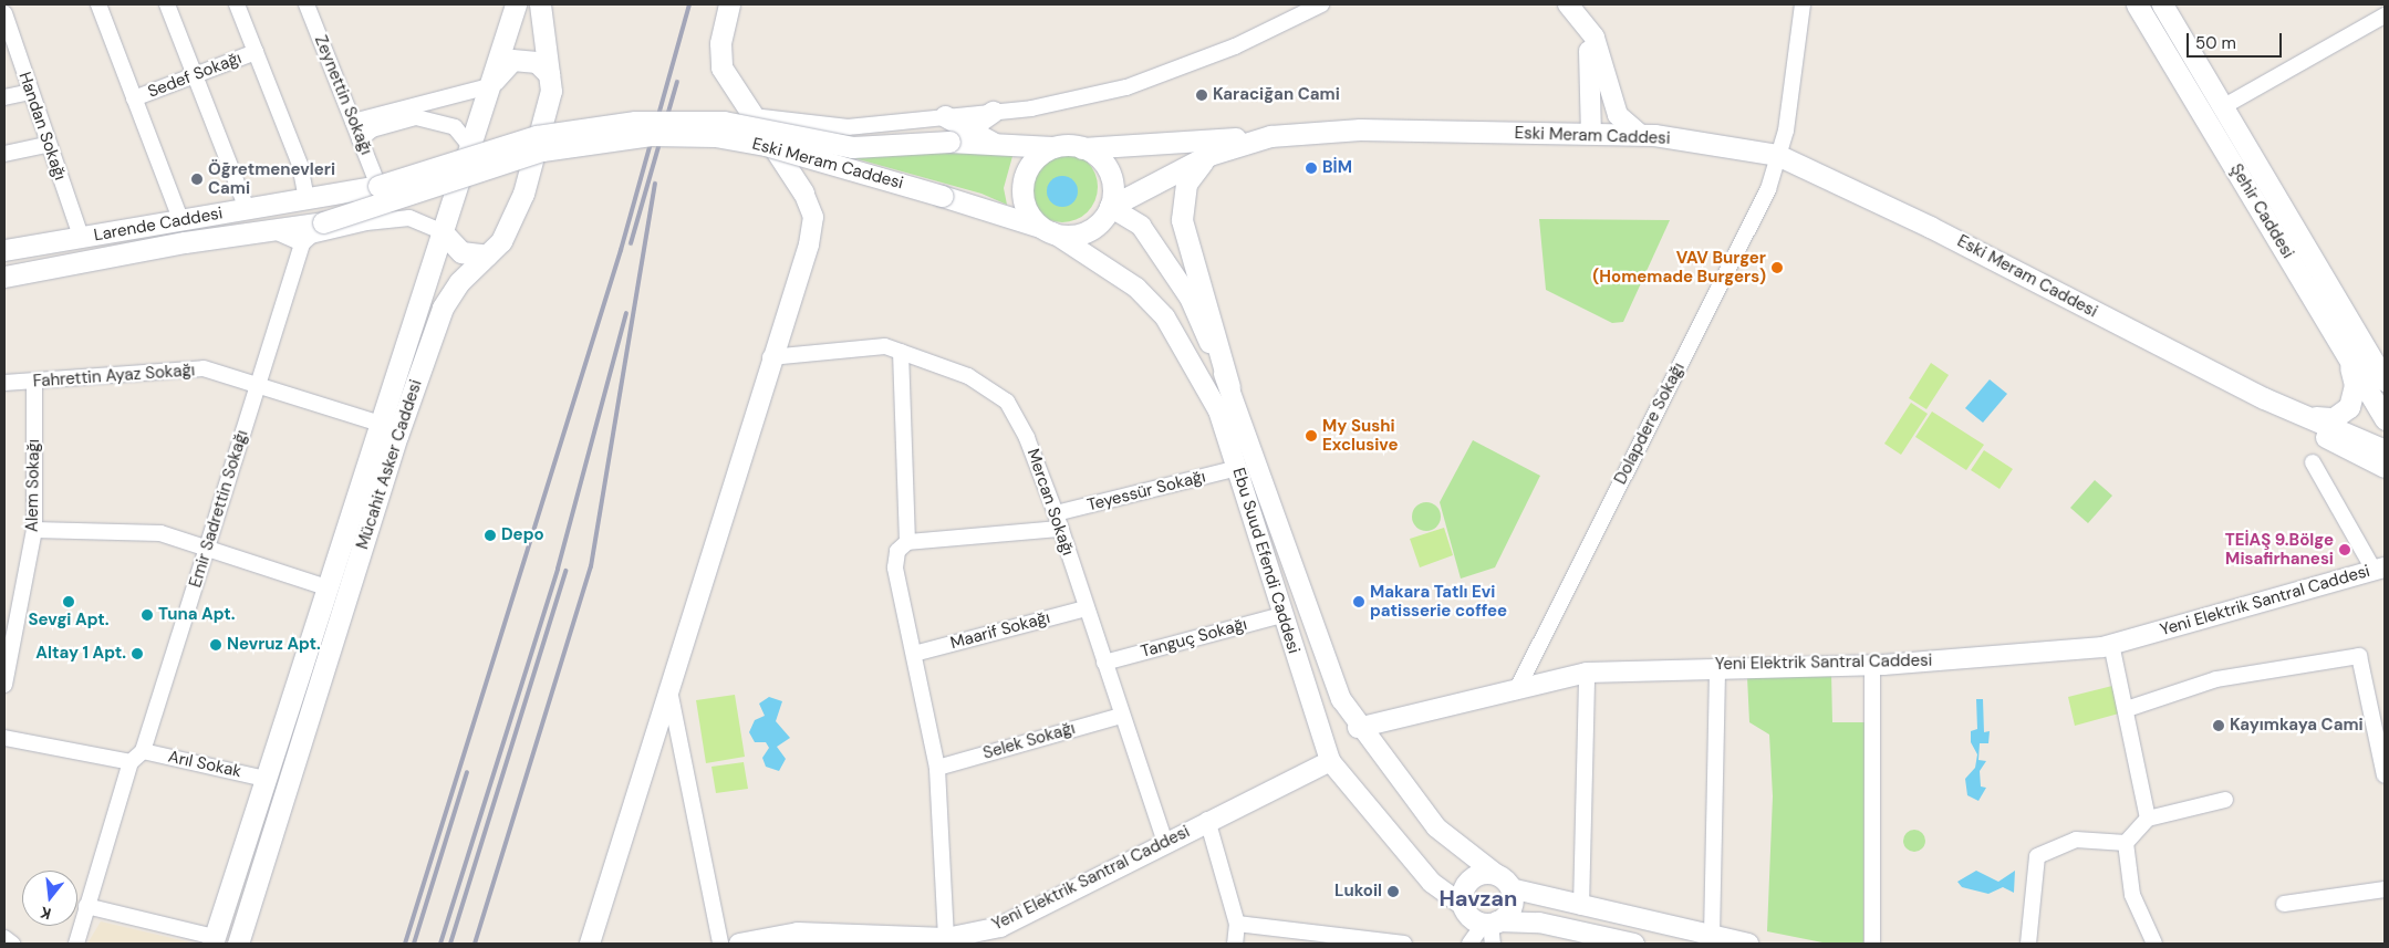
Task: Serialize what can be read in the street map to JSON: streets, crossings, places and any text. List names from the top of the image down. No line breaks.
{"streets":{"main road":["Eski Meram Caddesi","Şehir Caddesi","Larende Caddesi","Mücahit Asker Caddesi"],"street":["Sedef Sokağı","Zeynettin Sokağı","Handan Sokağı","Fahrettin Ayaz Sokağı","Dolapdere Sokağı","Alem Sokağı","Teyessür Sokağı","Mercan Sokağı","Emir Sadrettin Sokağı","Ebu Suud Efendi Caddesi","Yeni Elektrik Santral Caddesi","Maarif Sokağı","Tanguç Sokağı","Selek Sokağı","Arıl Sokak"]},"crossings":[["Zeynettin Sokağı","Eski Meram Caddesi"],["Zeynettin Sokağı","Larende Caddesi"],["Handan Sokağı","Larende Caddesi"],["Eski Meram Caddesi","Larende Caddesi"],["Eski Meram Caddesi","Dolapdere Sokağı"],["Eski Meram Caddesi","Ebu Suud Efendi Caddesi"],["Larende Caddesi","Emir Sadrettin Sokağı"],["Fahrettin Ayaz Sokağı","Mücahit Asker Caddesi"],["Fahrettin Ayaz Sokağı","Alem Sokağı"],["Fahrettin Ayaz Sokağı","Emir Sadrettin Sokağı"],["Dolapdere Sokağı","Yeni Elektrik Santral Caddesi"],["Mücahit Asker Caddesi","Arıl Sokak"],["Teyessür Sokağı","Mercan Sokağı"],["Teyessür Sokağı","Ebu Suud Efendi Caddesi"],["Mercan Sokağı","Yeni Elektrik Santral Caddesi"],["Mercan Sokağı","Maarif Sokağı"],["Mercan Sokağı","Tanguç Sokağı"],["Mercan Sokağı","Selek Sokağı"],["Emir Sadrettin Sokağı","Arıl Sokak"],["Ebu Suud Efendi Caddesi","Yeni Elektrik Santral Caddesi"],["Ebu Suud Efendi Caddesi","Tanguç Sokağı"]],"districts":["Havzan"],"places":["Karaciğan Cami","BİM","Öğretmenevleri Cami","VAV Burger (Homemade Burgers)","My Sushi Exclusive","Depo","TEİAŞ 9.Bölge Misafirhanesi","Sevgi Apt.","Makara Tatlı Evi patisserie coffee","Tuna Apt.","Nevruz Apt.","Altay 1 Apt.","Kayımkaya Cami","Lukoil"],"scale_bar":"50 m","north":"bottom"}
